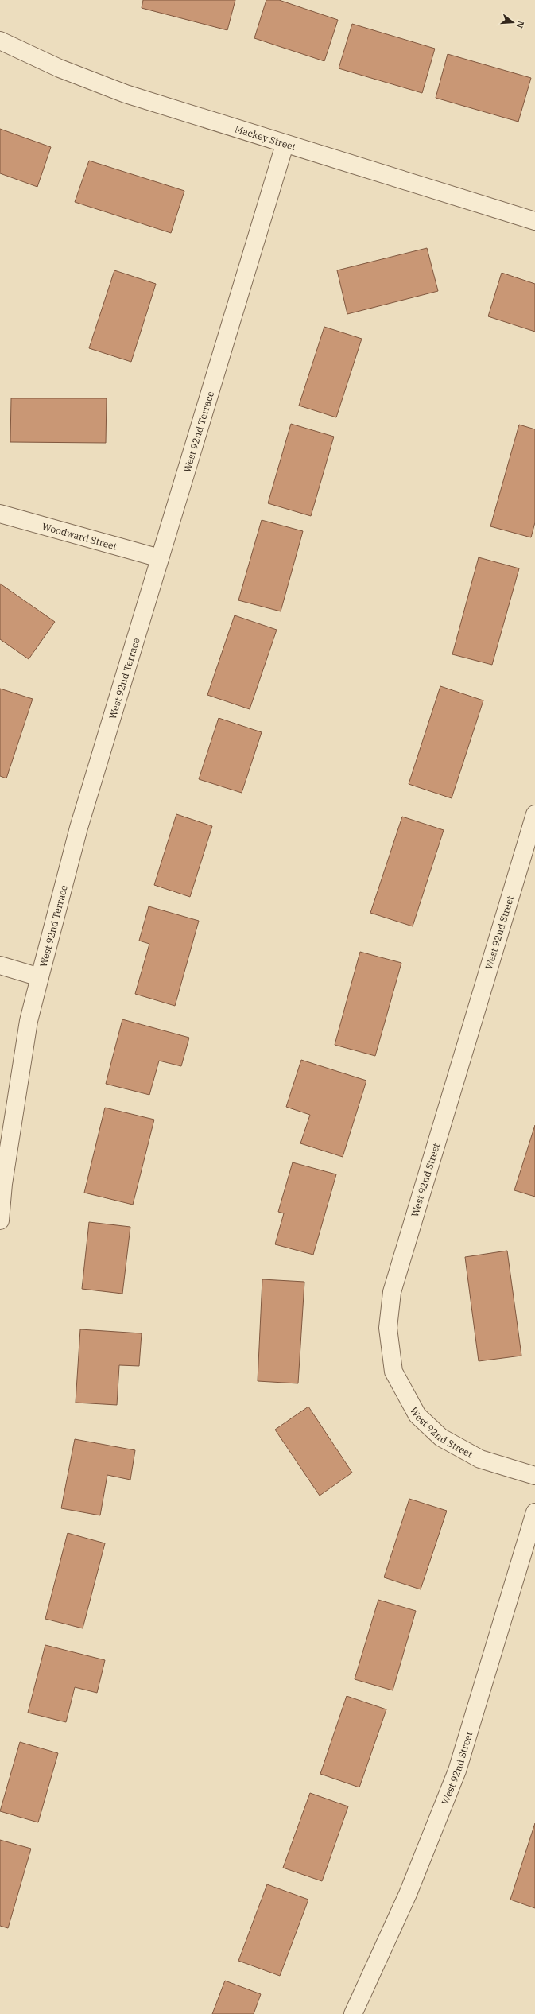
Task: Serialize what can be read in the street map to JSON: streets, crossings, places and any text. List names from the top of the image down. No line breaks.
{"streets":{"street":["Mackey Street","West 92nd Terrace","Woodward Street","West 92nd Street"]},"crossings":[["Mackey Street","West 92nd Terrace"],["West 92nd Terrace","Woodward Street"]],"north":"right"}
